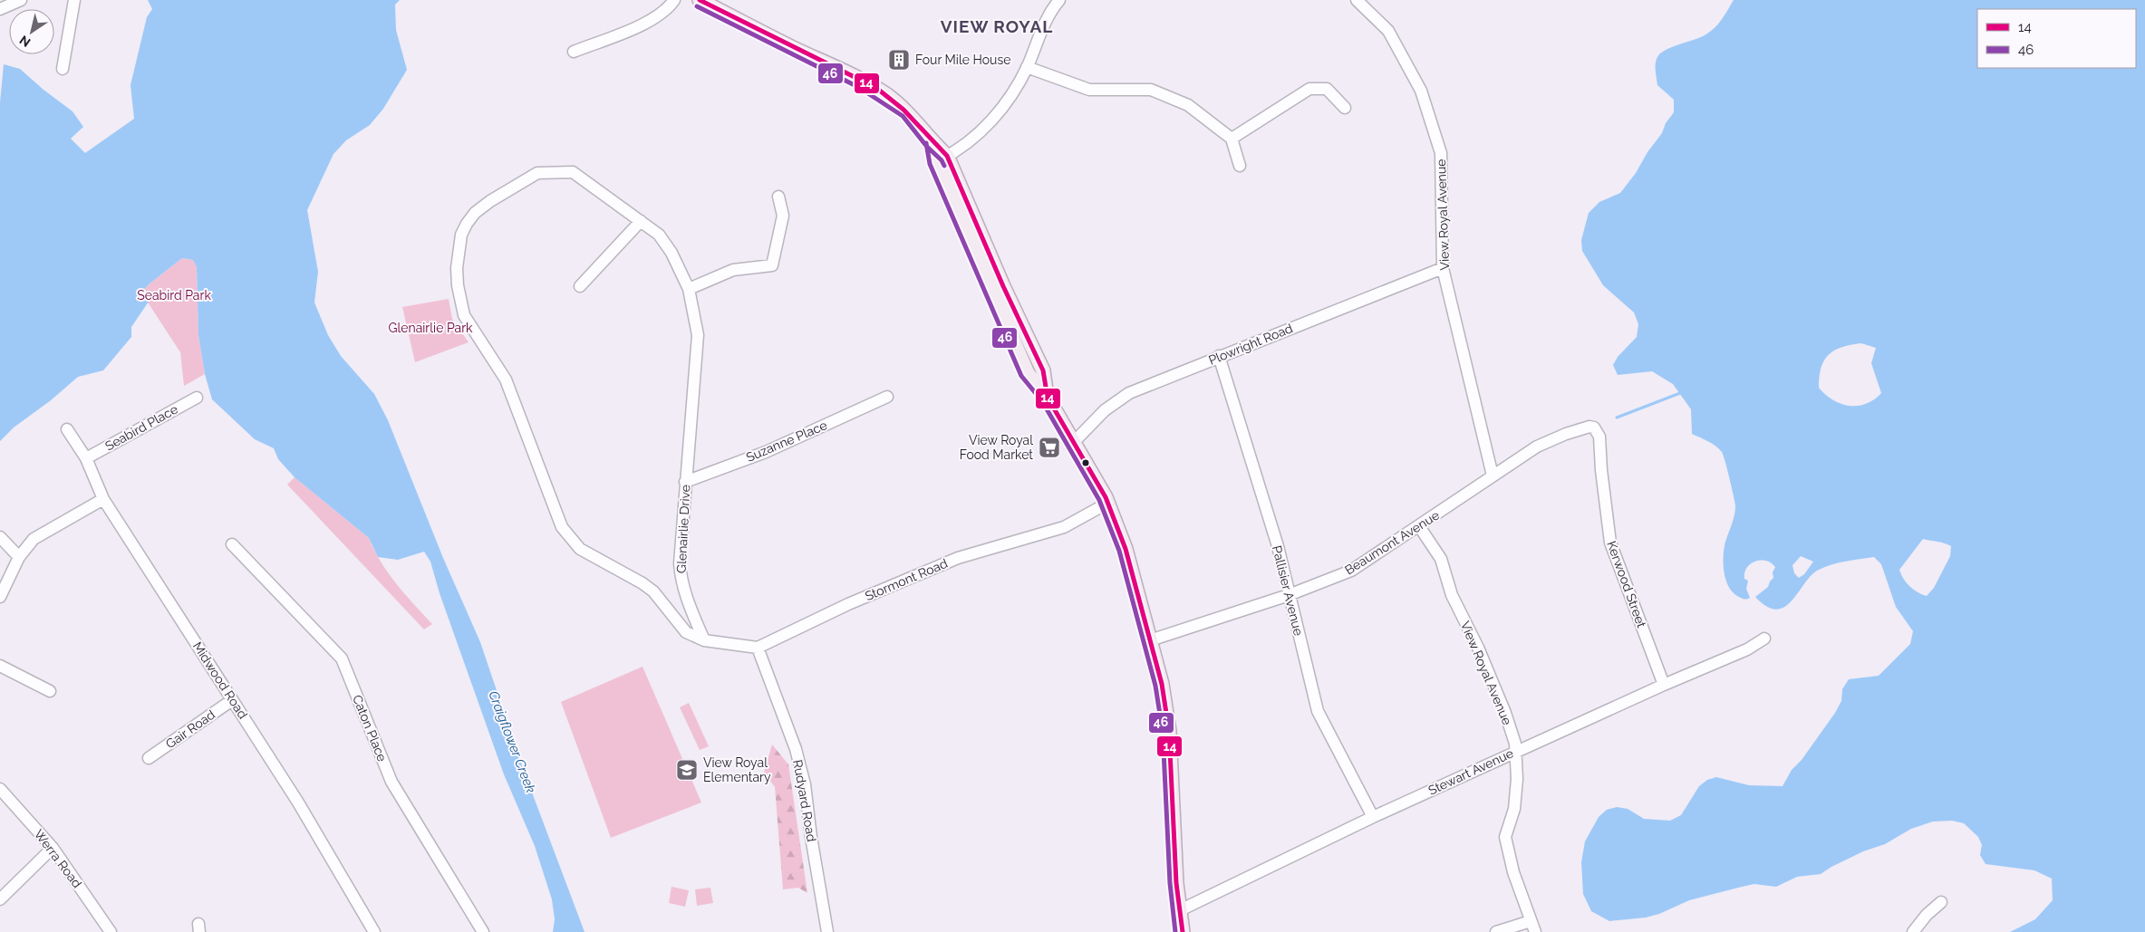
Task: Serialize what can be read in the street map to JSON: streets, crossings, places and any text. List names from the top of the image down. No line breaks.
{"streets":{"street":["View Royal Avenue","Plowright Road","Seabird Place","Suzanne Place","Glenairlie Drive","Beaumont Avenue","Stormont Road","Kerwood Street","Pallisier Avenue","Midwood Road","Caton Place","Gair Road","Stewart Avenue","Rudyard Road","Werra Road"]},"crossings":[["View Royal Avenue","Plowright Road"],["View Royal Avenue","Beaumont Avenue"],["View Royal Avenue","Stewart Avenue"],["Plowright Road","Pallisier Avenue"],["Seabird Place","Midwood Road"],["Suzanne Place","Glenairlie Drive"],["Beaumont Avenue","Kerwood Street"],["Beaumont Avenue","Pallisier Avenue"],["Stormont Road","Rudyard Road"],["Kerwood Street","Stewart Avenue"],["Pallisier Avenue","Stewart Avenue"],["Midwood Road","Gair Road"]],"districts":["VIEW ROYAL"],"water":["Craigflower Creek"],"parks":["Seabird Park","Glenairlie Park"],"places":{"building":["Four Mile House"],"supermarket":["View Royal Food Market"],"school or university":["View Royal Elementary"]},"lines":["transit line 14","transit line 46"],"legend":["14","46"],"north":"bottom left"}
